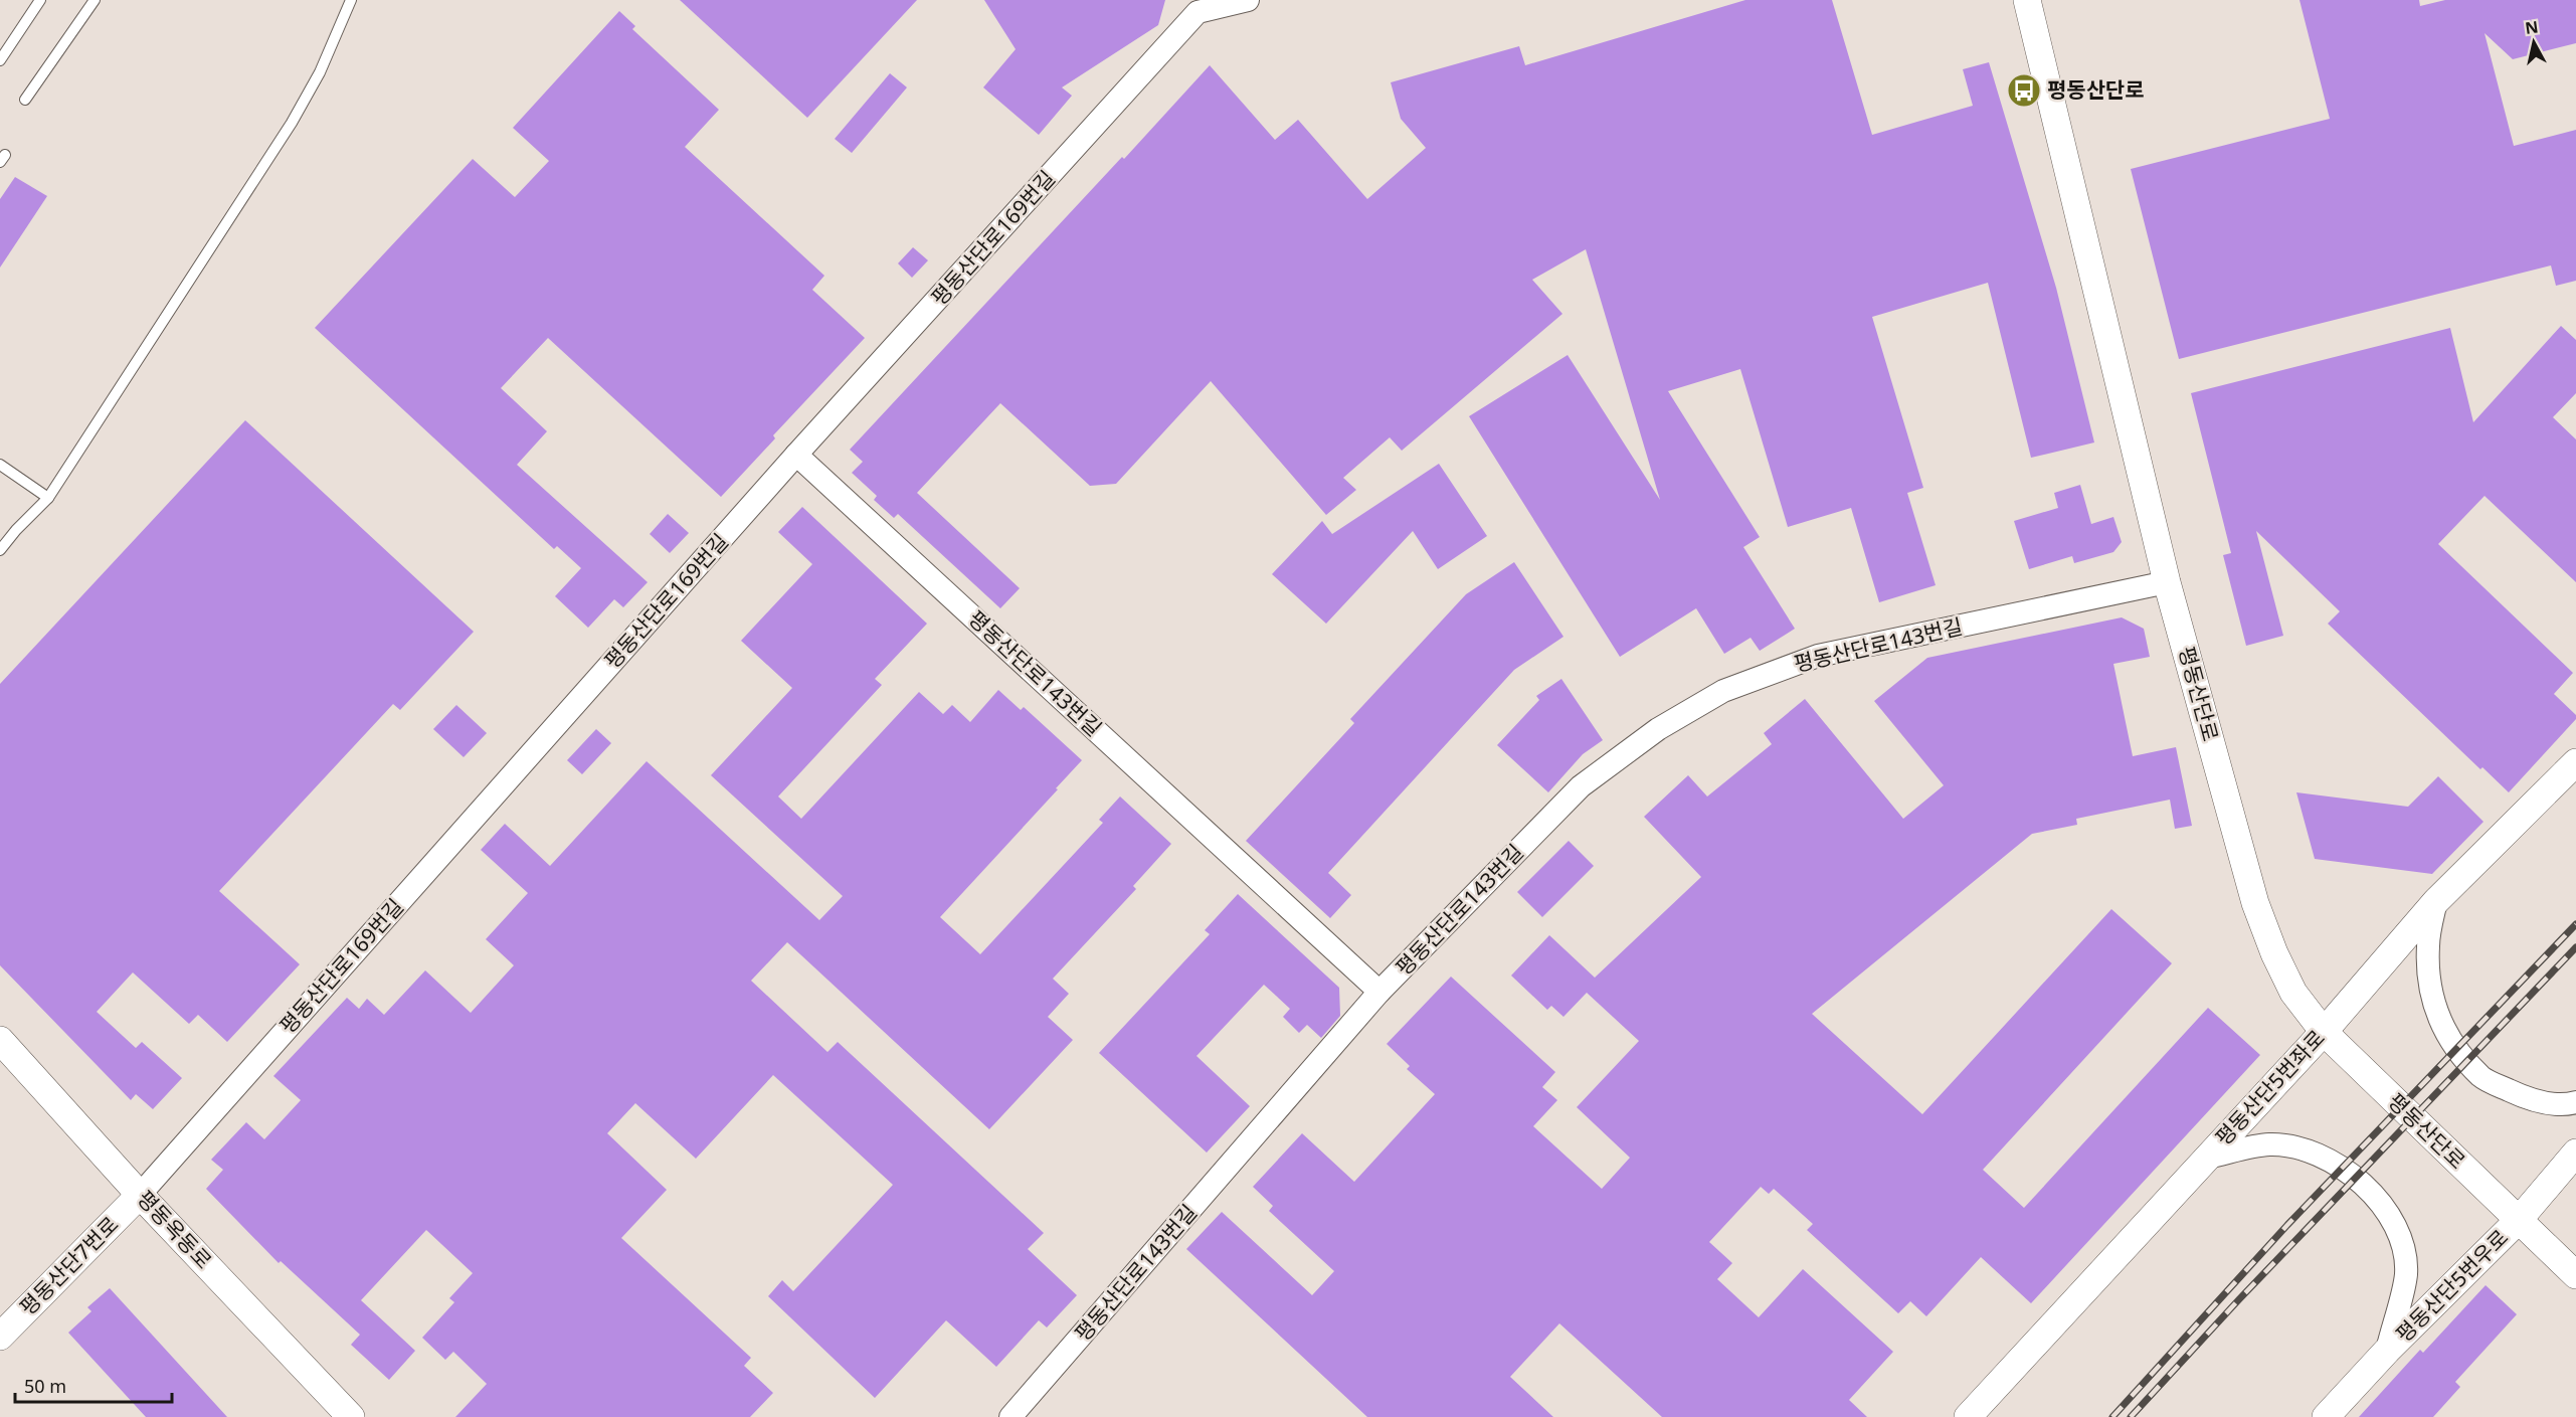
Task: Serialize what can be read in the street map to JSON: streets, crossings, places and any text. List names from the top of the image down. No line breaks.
{"streets":{"street":["평동산단로169번길","평동산단로143번길","평동산단로","평동산단5번좌로","평동옥동로","평동산단7번로","평동산단5번우로"]},"crossings":[["평동산단로169번길","평동산단로143번길"],["평동산단로169번길","평동옥동로"],["평동산단로169번길","평동산단7번로"],["평동산단로143번길","평동산단로"],["평동산단로","평동산단5번좌로"],["평동산단로","평동산단5번우로"],["평동옥동로","평동산단7번로"]],"places":{"bus stop":["평동산단로"]},"scale_bar":"50 m","north":"top"}
